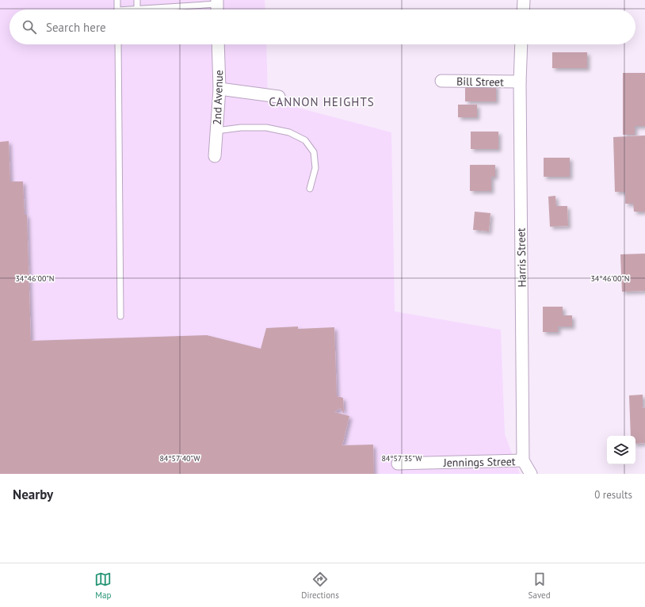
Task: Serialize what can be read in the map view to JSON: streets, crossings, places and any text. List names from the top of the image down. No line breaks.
{"streets":{"street":["Bill Street","2nd Avenue","Harris Street","Jennings Street"]},"crossings":[["Bill Street","Harris Street"],["Harris Street","Jennings Street"]],"districts":["CANNON HEIGHTS"],"page":{"search":"Search here","heading":["Nearby","0 results"],"nav":["Map","Directions","Saved"]},"coordinates":["34°46'00\"N","84°57'40\"W","84°57'35\"W"]}
